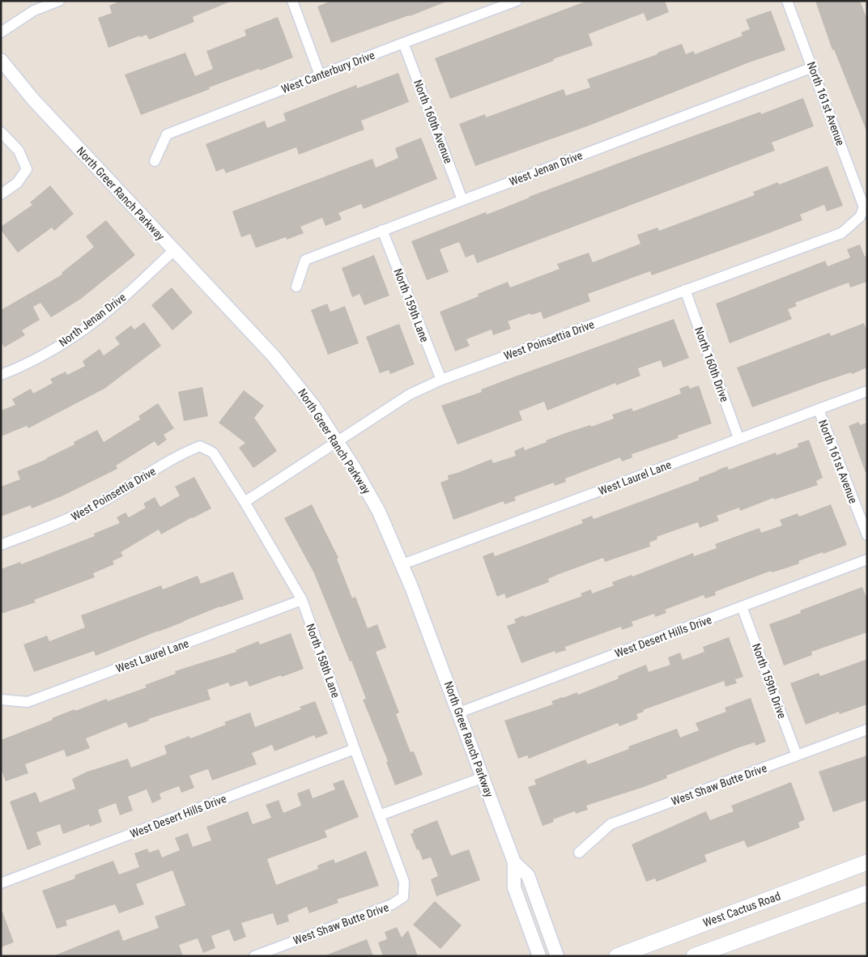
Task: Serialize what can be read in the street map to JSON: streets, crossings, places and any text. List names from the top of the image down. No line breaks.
{"streets":{"main road":["West Cactus Road"],"street":["West Canterbury Drive","North 161st Avenue","North 160th Avenue","West Jenan Drive","North Greer Ranch Parkway","North 159th Lane","North Jenan Drive","West Poinsettia Drive","North 160th Drive","West Laurel Lane","West Desert Hills Drive","North 158th Lane","North 159th Drive","West Shaw Butte Drive"]},"crossings":[["West Canterbury Drive","North 160th Avenue"],["North 161st Avenue","West Jenan Drive"],["North 161st Avenue","West Poinsettia Drive"],["North 161st Avenue","West Laurel Lane"],["North 160th Avenue","West Jenan Drive"],["West Jenan Drive","North 159th Lane"],["North Greer Ranch Parkway","North Jenan Drive"],["North Greer Ranch Parkway","West Poinsettia Drive"],["North Greer Ranch Parkway","West Laurel Lane"],["North Greer Ranch Parkway","West Desert Hills Drive"],["North 159th Lane","West Poinsettia Drive"],["West Poinsettia Drive","North 160th Drive"],["West Poinsettia Drive","North 158th Lane"],["North 160th Drive","West Laurel Lane"],["West Laurel Lane","North 158th Lane"],["West Desert Hills Drive","North 158th Lane"],["West Desert Hills Drive","North 159th Drive"],["North 158th Lane","West Shaw Butte Drive"],["North 159th Drive","West Shaw Butte Drive"]]}
